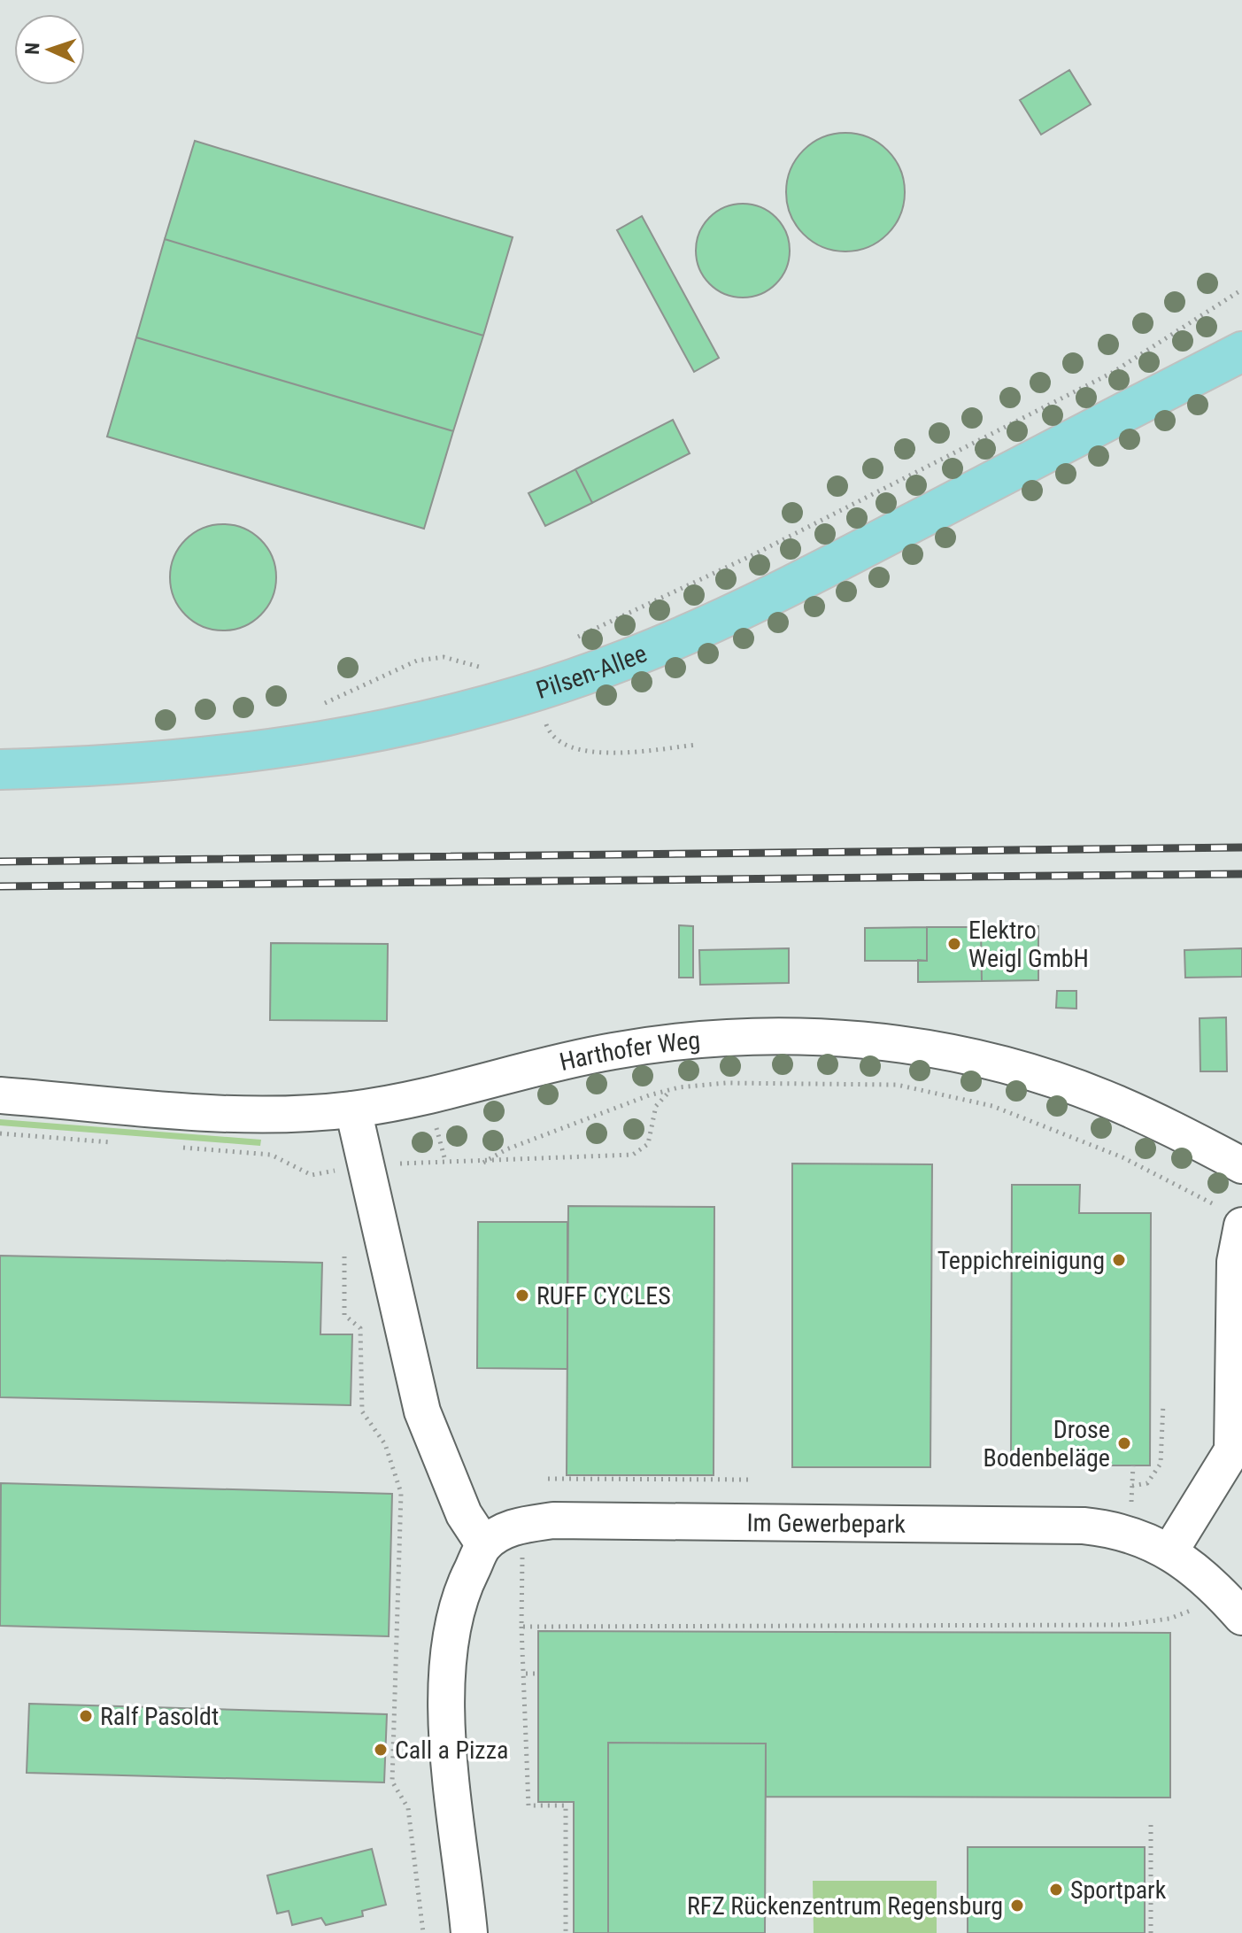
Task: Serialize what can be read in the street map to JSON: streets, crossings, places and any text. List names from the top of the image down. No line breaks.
{"streets":{"main road":["Pilsen-Allee"],"street":["Harthofer Weg","Im Gewerbepark"]},"places":["Elektro Weigl GmbH","Teppichreinigung","RUFF CYCLES","Drose Bodenbeläge","Ralf Pasoldt","Call a Pizza","Sportpark","RFZ Rückenzentrum Regensburg"],"north":"left"}
